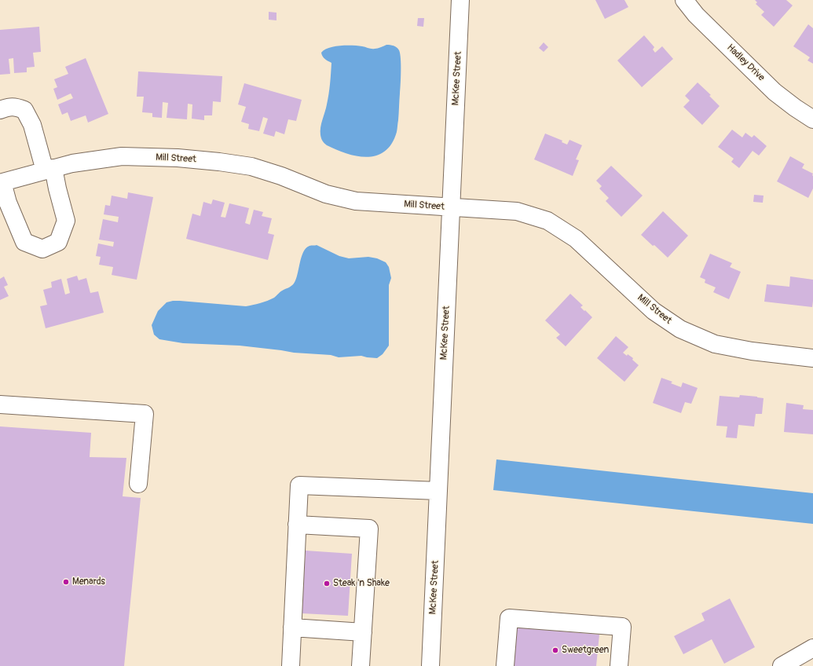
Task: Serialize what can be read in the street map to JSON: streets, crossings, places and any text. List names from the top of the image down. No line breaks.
{"streets":{"street":["Hadley Drive","McKee Street","Mill Street"]},"crossings":[["McKee Street","Mill Street"]],"places":["Menards","Steak 'n Shake","Sweetgreen"]}
